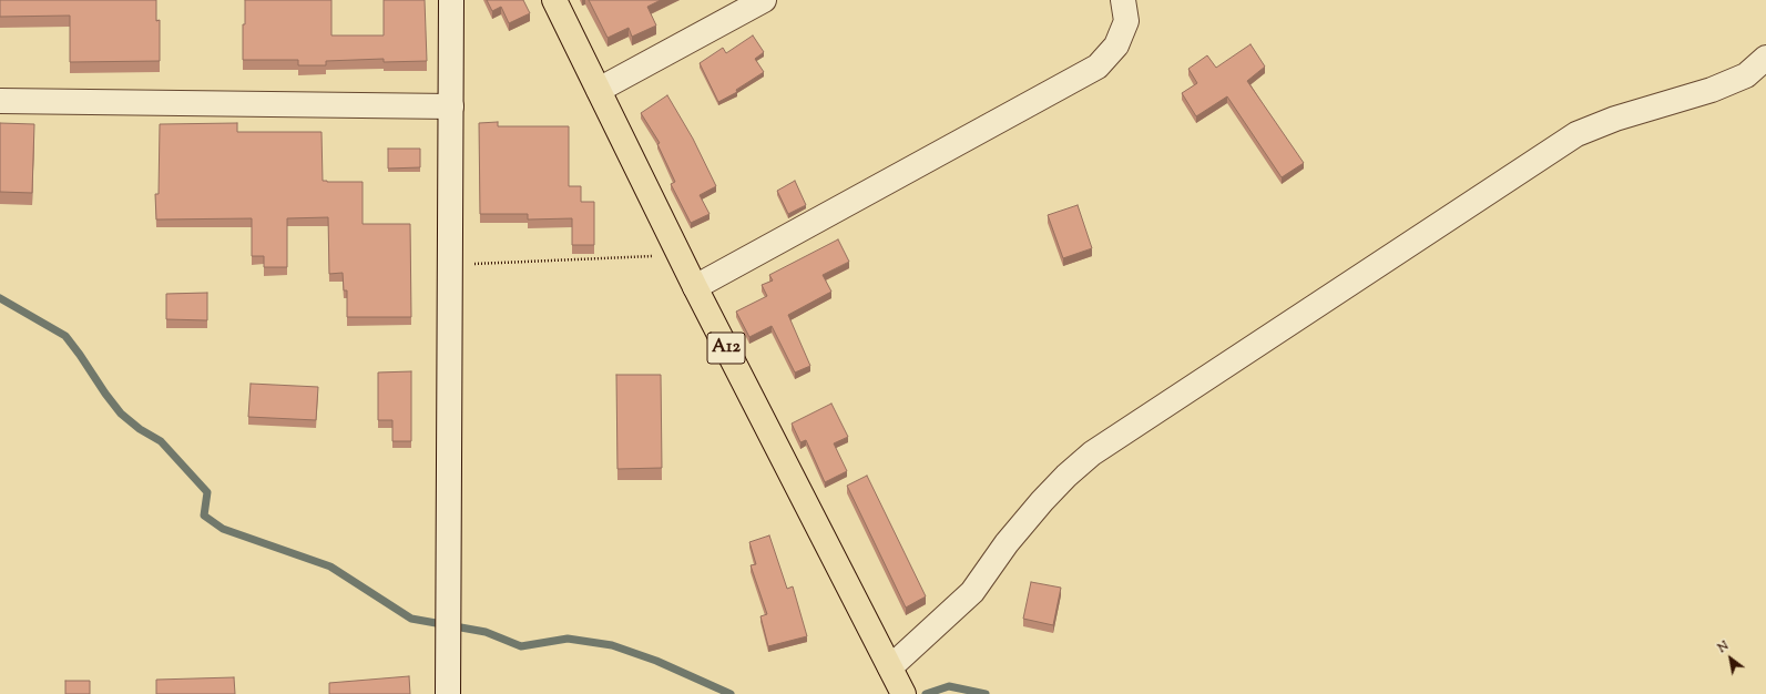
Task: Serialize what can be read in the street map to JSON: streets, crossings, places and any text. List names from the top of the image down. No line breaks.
{"streets":{"main road":["A12"]},"north":"top left"}
